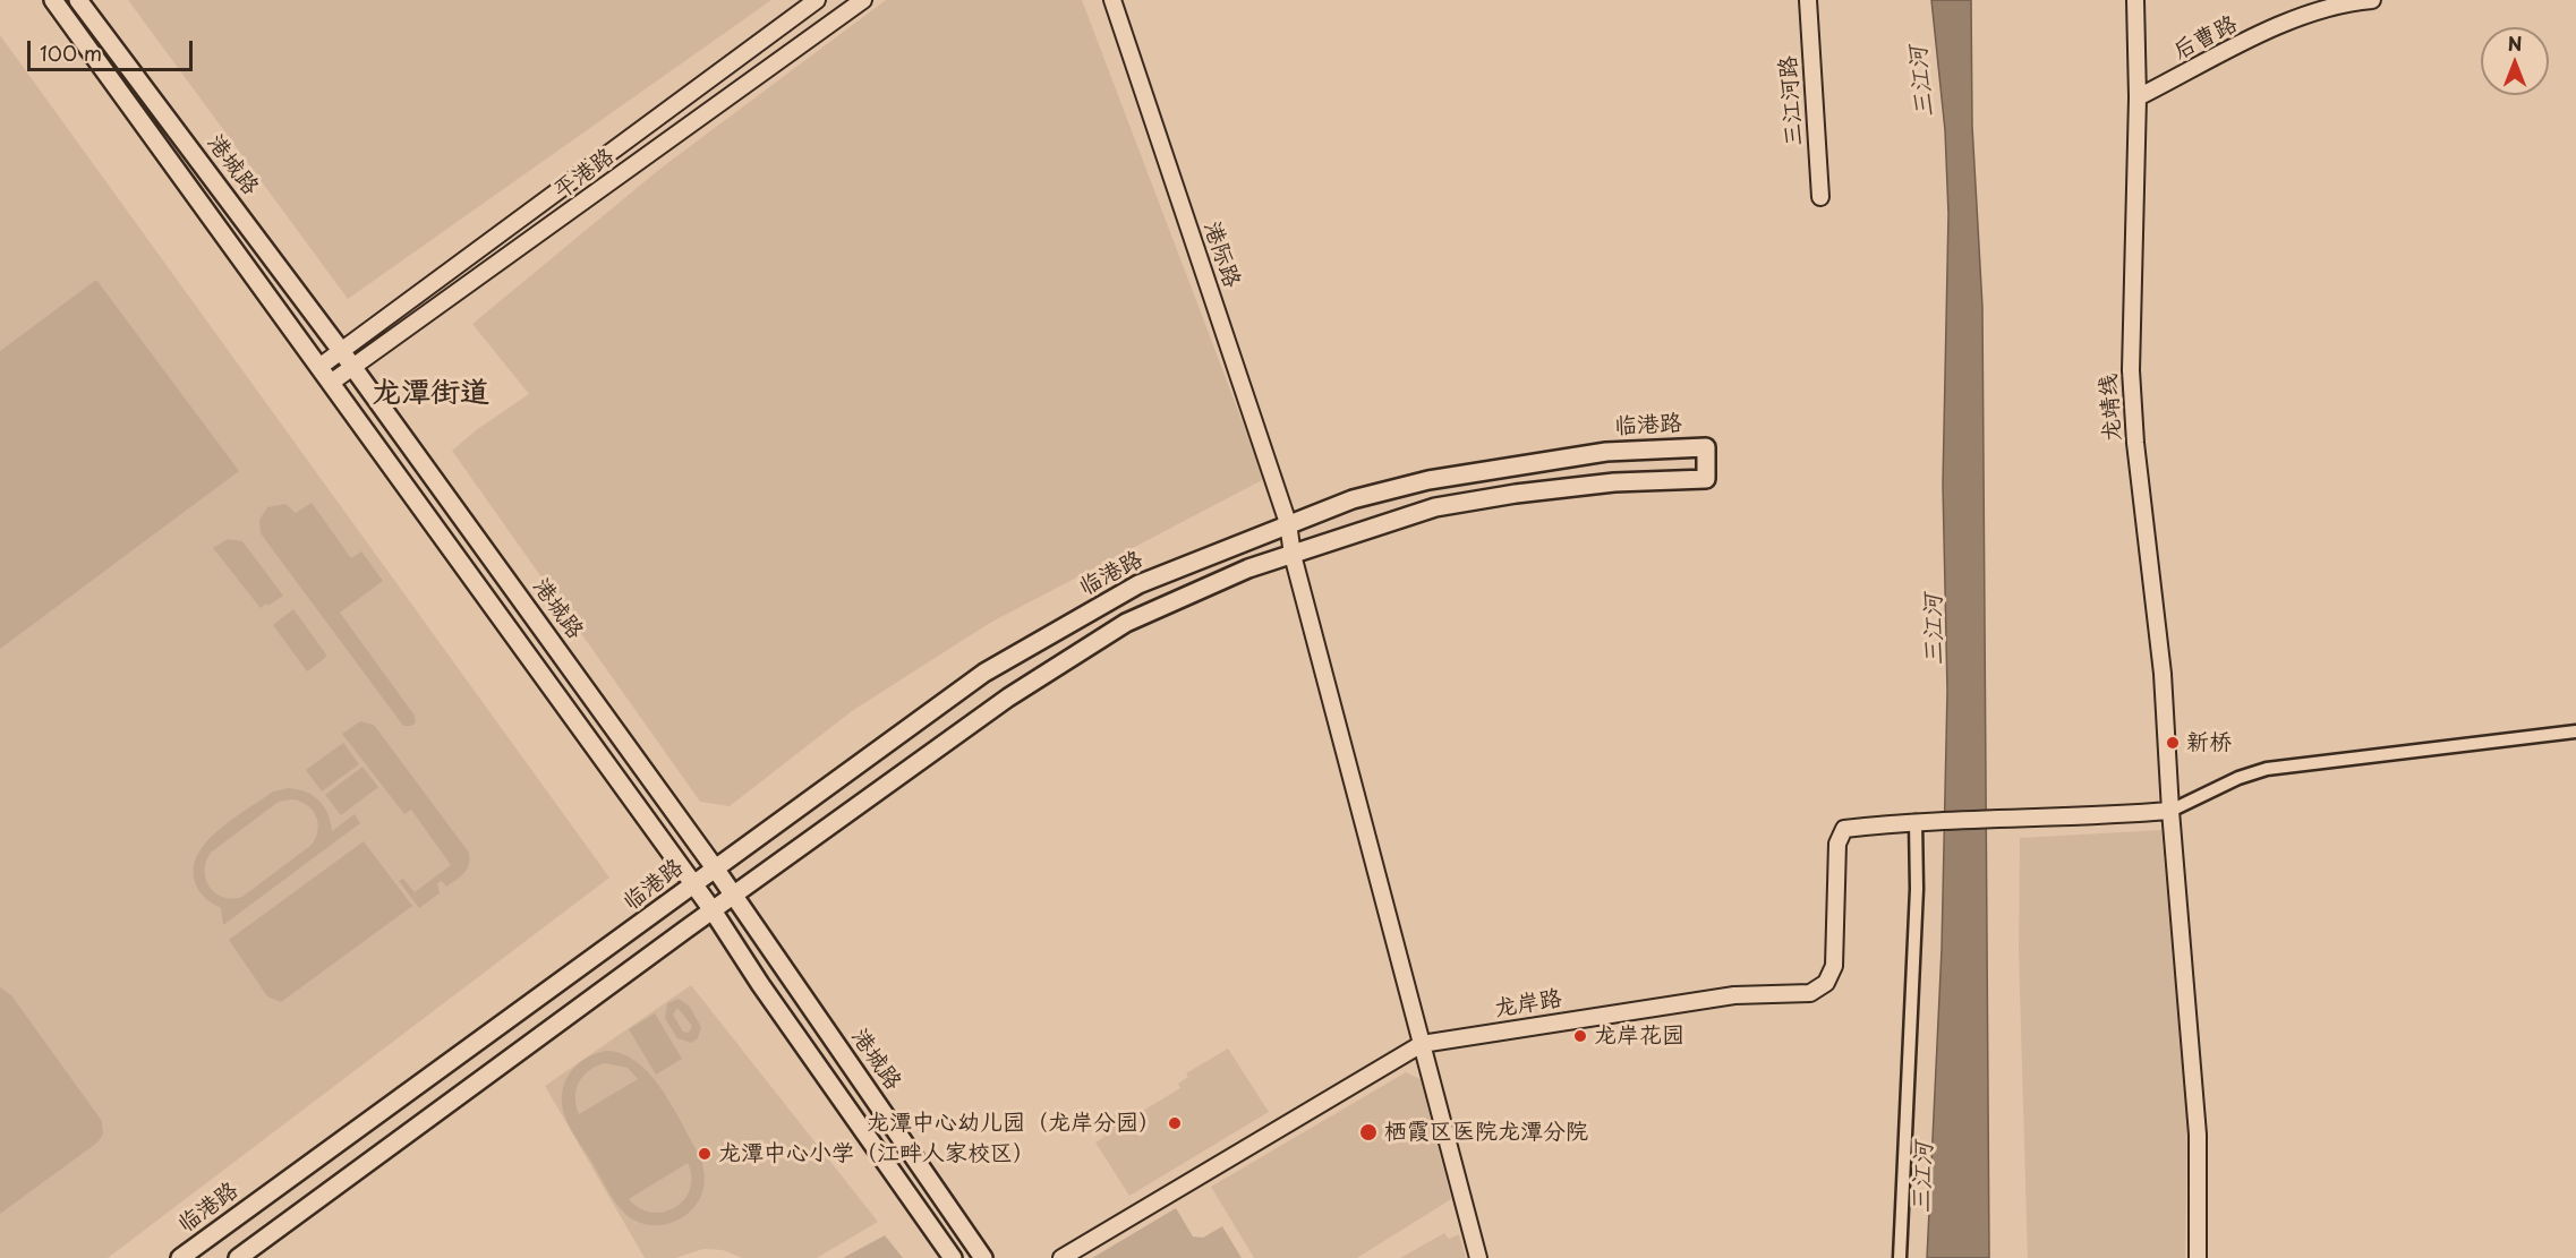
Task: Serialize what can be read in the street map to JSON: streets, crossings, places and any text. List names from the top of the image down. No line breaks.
{"streets":{"main road":["港城路","临港路"],"street":["后曹路","三江河路","平港路","港际路","龙靖线","龙岸路"]},"crossings":[["后曹路","龙靖线"],["港城路","平港路"],["港城路","临港路"],["港际路","临港路"],["港际路","龙岸路"]],"districts":["龙潭街道"],"water":["三江河"],"places":["新桥","龙岸花园","龙潭中心幼儿园（龙岸分园）","栖霞区医院龙潭分院","龙潭中心小学（江畔人家校区）"],"scale_bar":"100 m","north":"top"}
